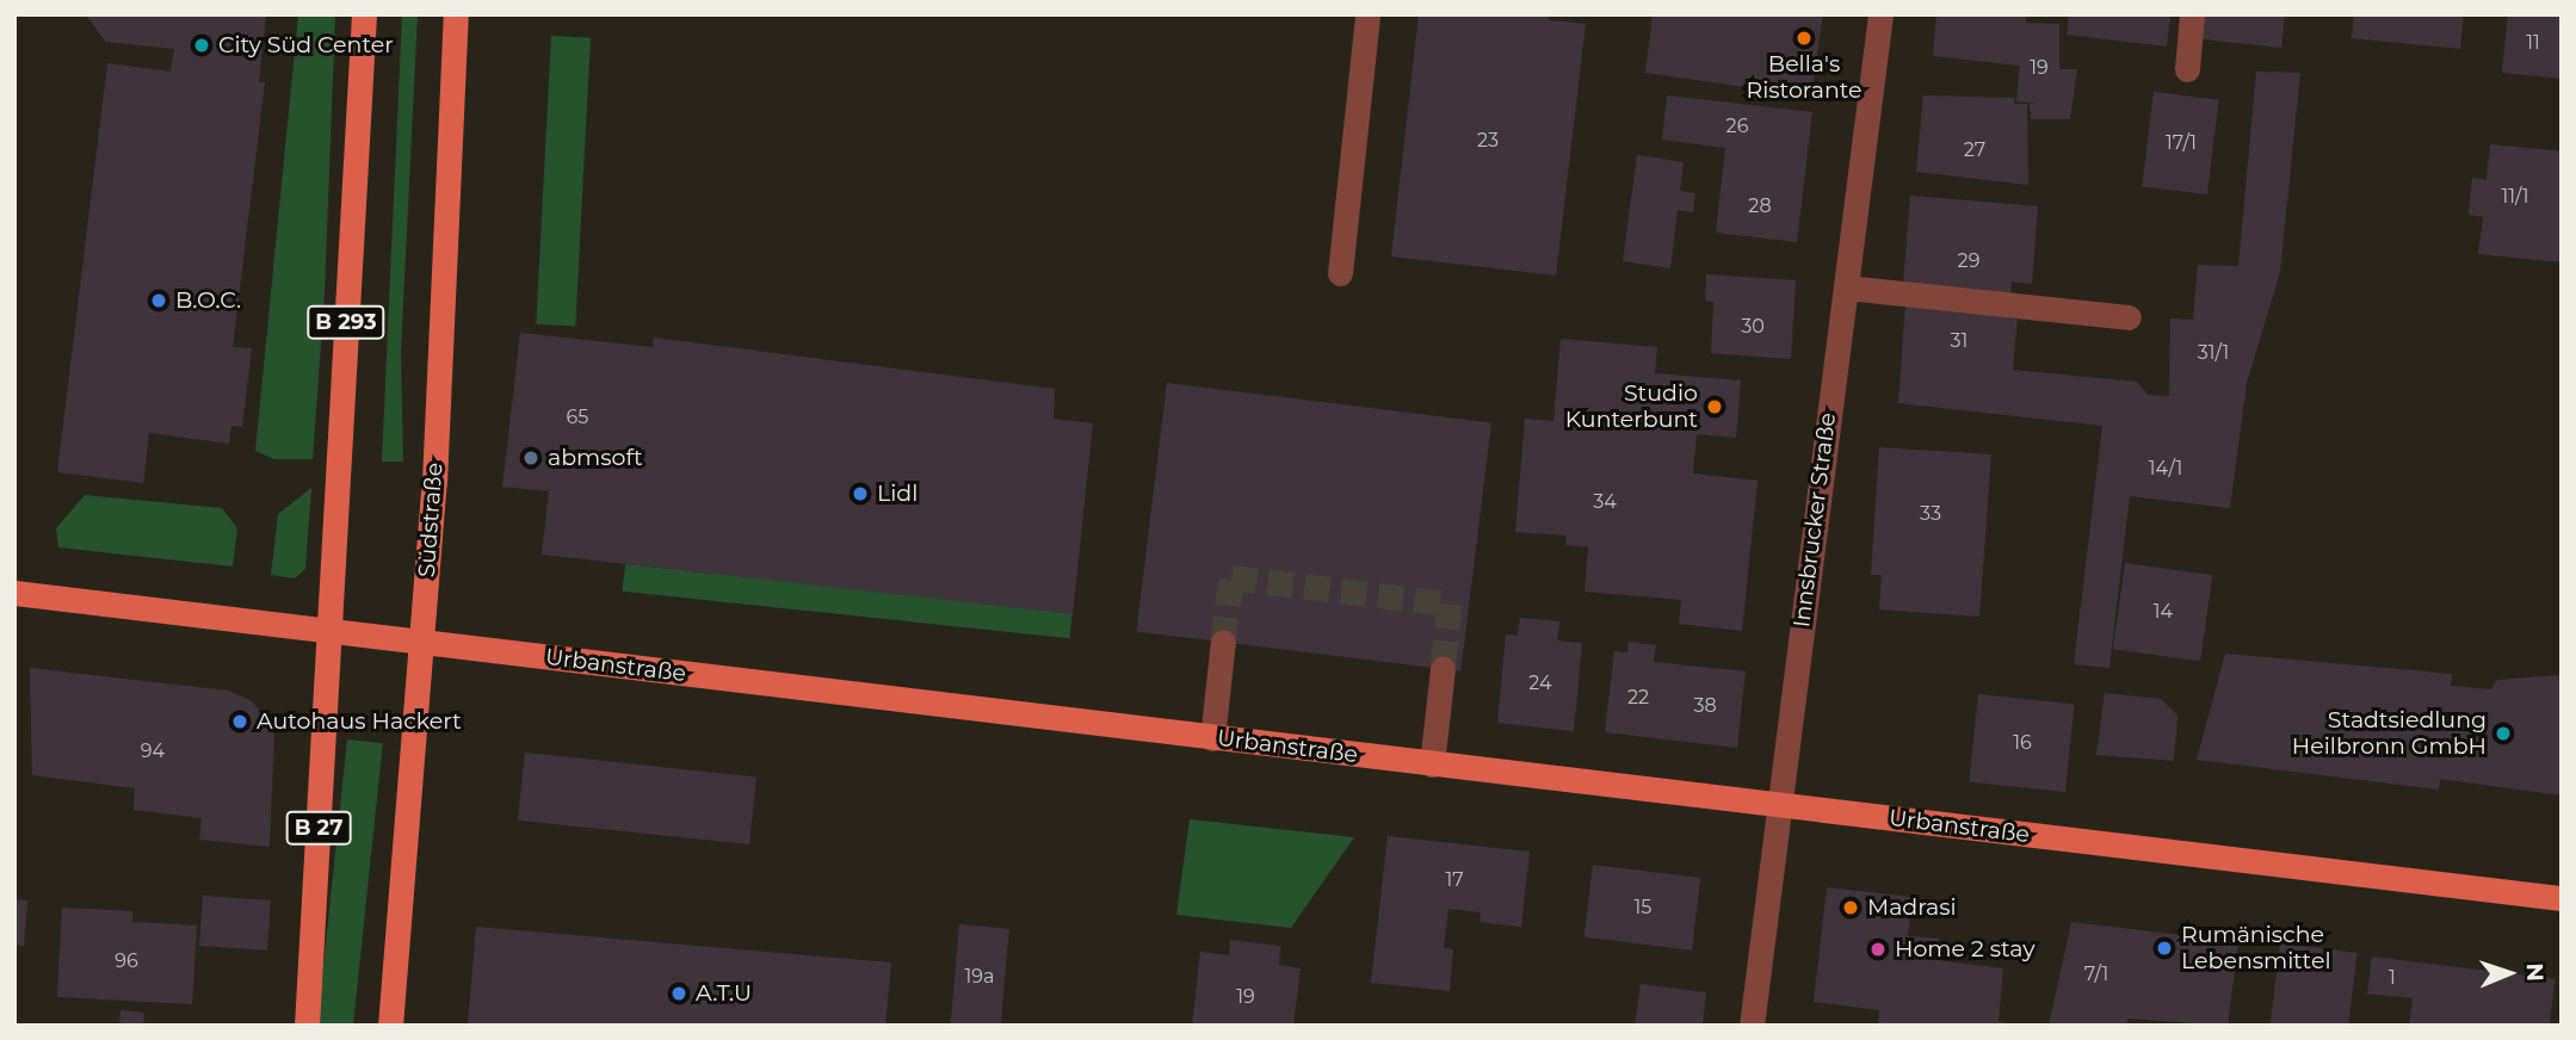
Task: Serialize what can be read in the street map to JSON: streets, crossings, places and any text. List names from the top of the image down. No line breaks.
{"streets":{"main road":["B 293","Südstraße","Urbanstraße","B 27"],"street":["Innsbrucker Straße"]},"crossings":[["B 293","Urbanstraße"],["B 293","B 27"],["Südstraße","Urbanstraße"],["Innsbrucker Straße","Urbanstraße"],["Urbanstraße","B 27"]],"places":["Bella's Ristorante","City Süd Center","B.O.C.","Studio Kunterbunt","abmsoft","Lidl","Autohaus Hackert","Stadtsiedlung Heilbronn GmbH","Madrasi","Rumänische Lebensmittel","Home 2 stay","A.T.U"],"house_numbers":["11","19","26","23","17/1","27","11/1","28","29","30","31","31/1","65","14/1","34","33","14","24","22","38","16","94","17","15","96","7/1","19a","1","19"],"north":"right"}
